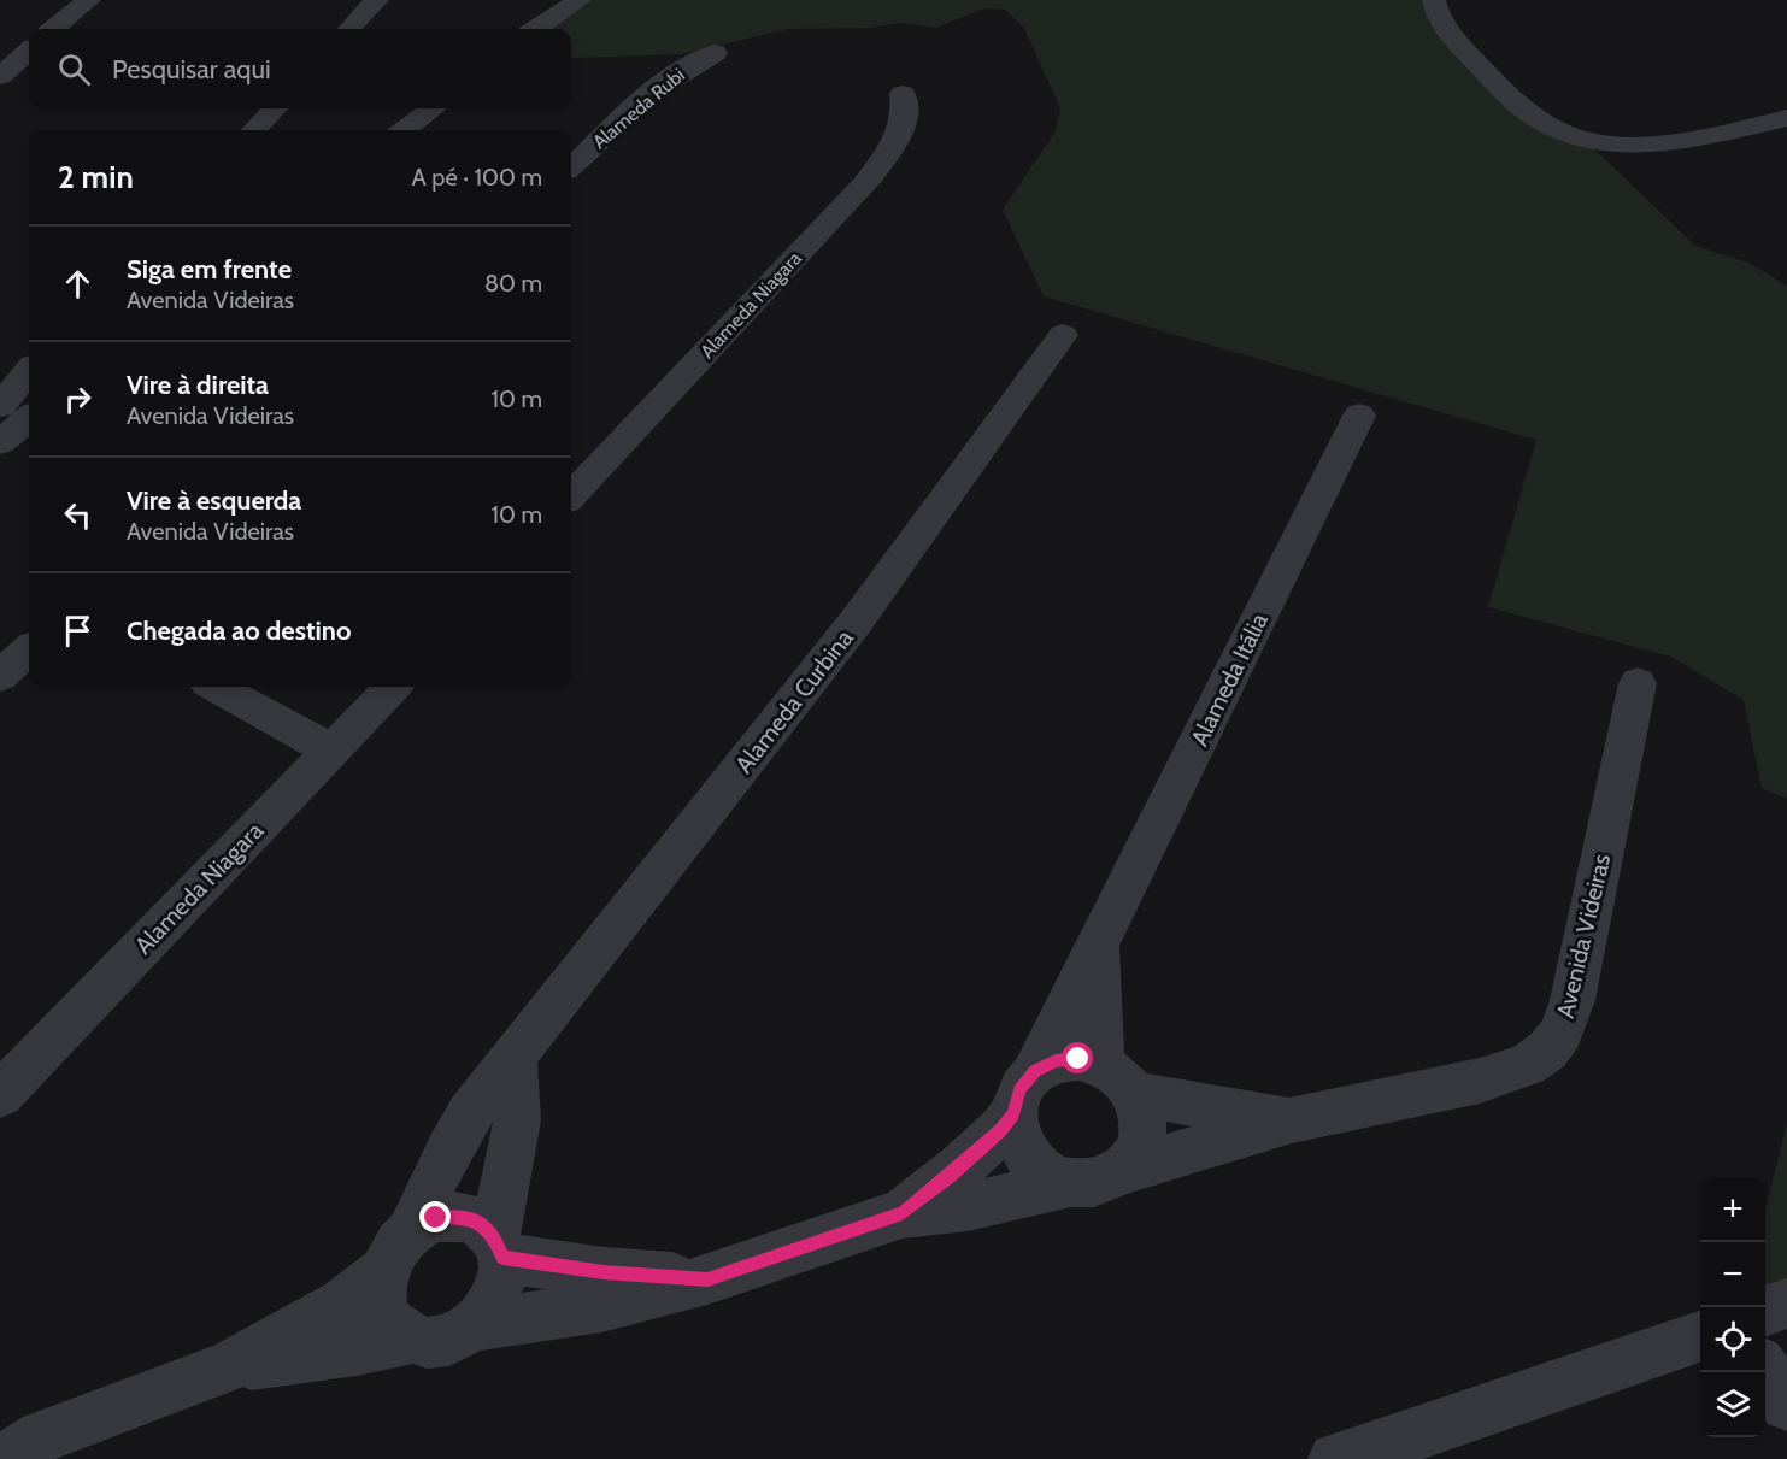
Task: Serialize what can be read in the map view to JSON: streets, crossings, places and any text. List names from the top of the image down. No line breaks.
{"streets":{"street":["Alameda Rubi","Alameda Niagara","Alameda Itália","Alameda Curbina","Avenida Videiras"]},"crossings":[["Alameda Itália","Avenida Videiras"],["Alameda Curbina","Avenida Videiras"]],"page":{"search":"Pesquisar aqui","heading":["2 min","A pé · 100 m"],"list":[["Siga em frente","Avenida Videiras","80 m"],["Vire à direita","Avenida Videiras","10 m"],["Vire à esquerda","Avenida Videiras","10 m"],"Chegada ao destino"],"map_buttons":["+","−"]}}
